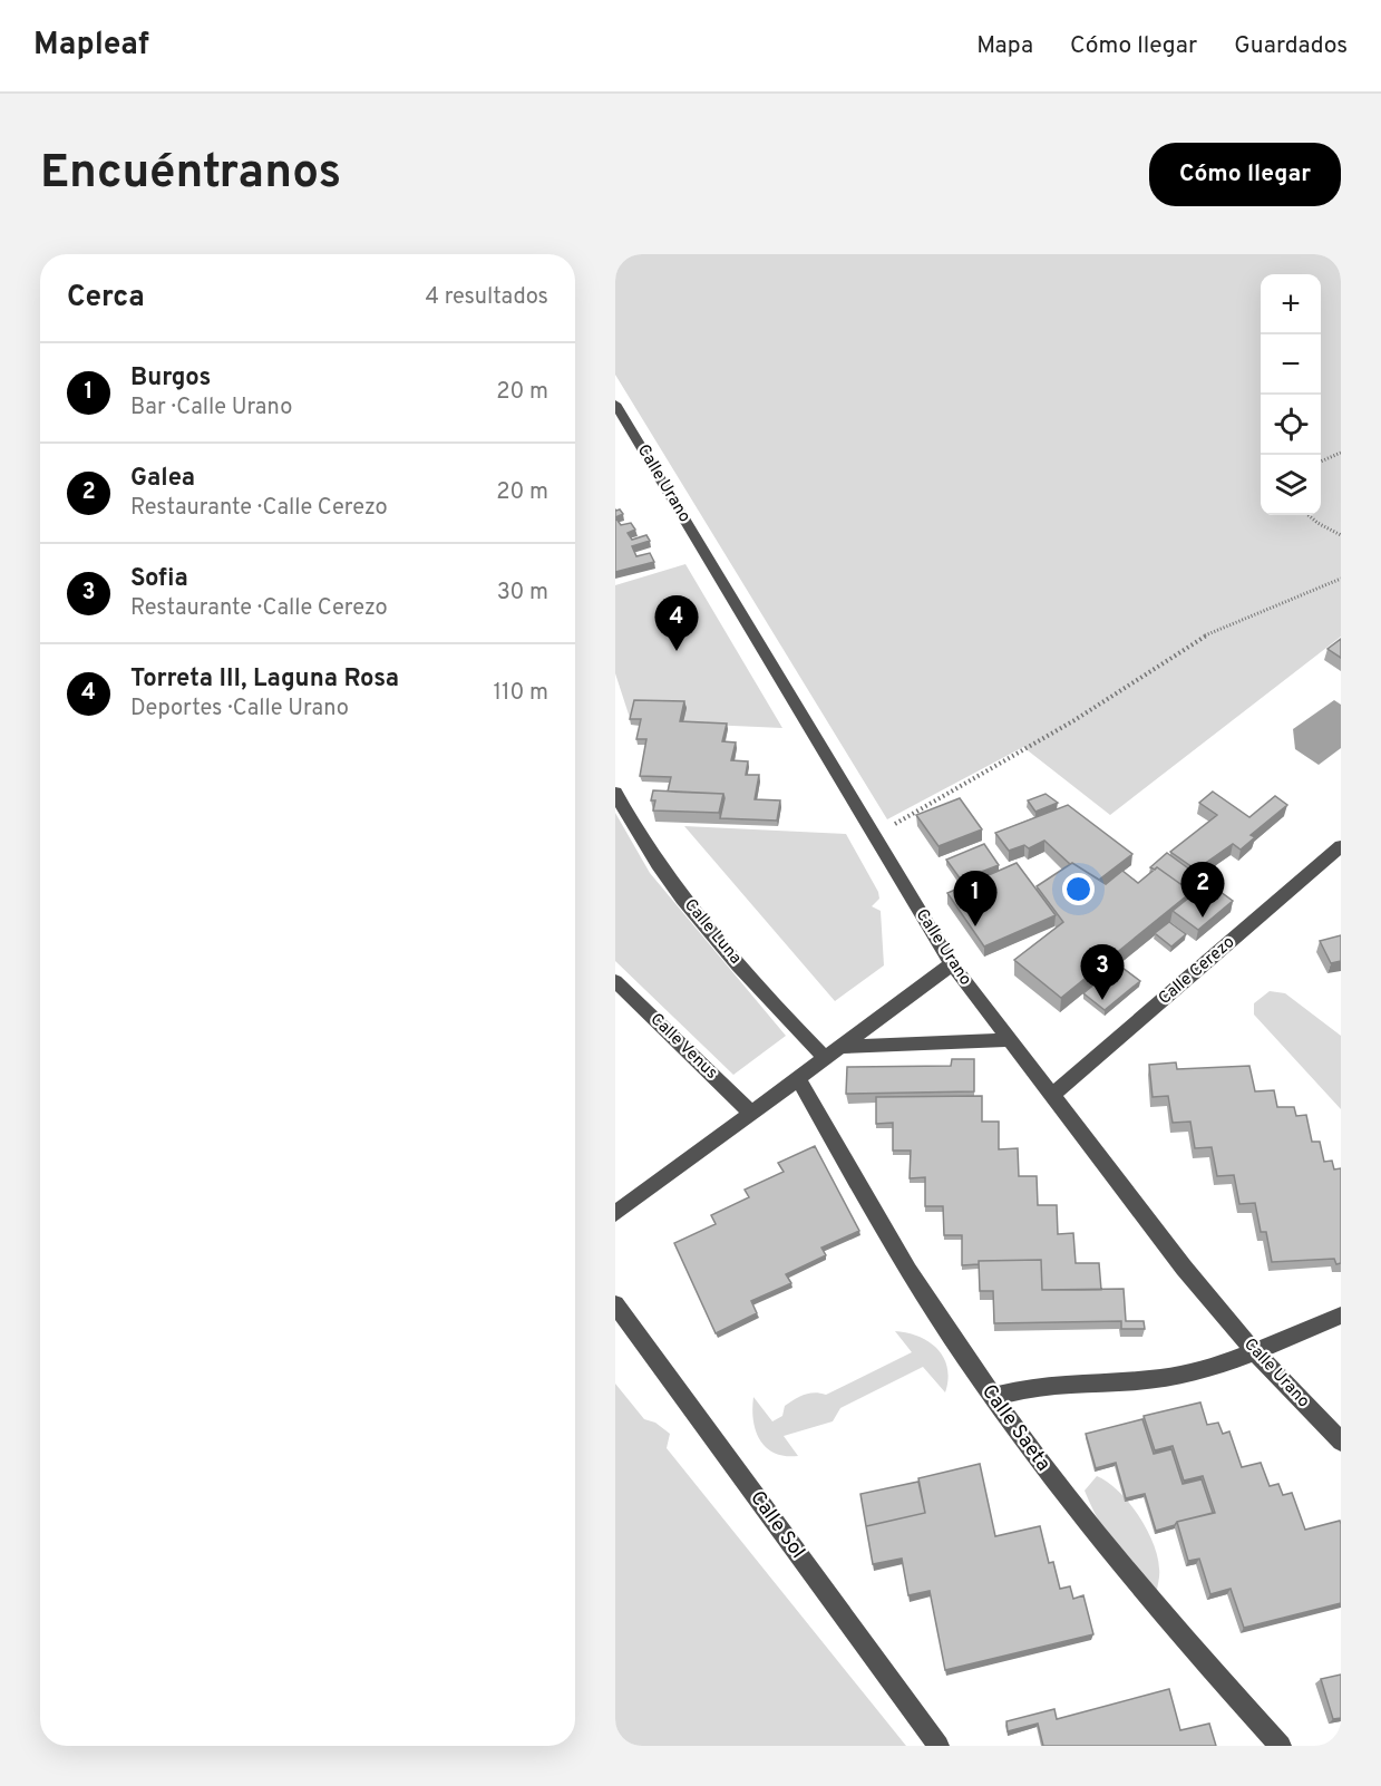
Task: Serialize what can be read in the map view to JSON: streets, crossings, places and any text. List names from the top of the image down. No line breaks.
{"streets":{"street":["Calle Urano","Calle Luna","Calle Cerezo","Calle Venus","Calle Saeta","Calle Sol"]},"crossings":[["Calle Urano","Calle Cerezo"]],"page":{"header":"Mapleaf","nav":["Mapa","Cómo llegar","Guardados"],"buttons":"Cómo llegar","title":"Encuéntranos","heading":["Cerca","4 resultados"],"map_buttons":["+","−"],"list":[{"mark":"1","name":"Burgos","note":"Bar · Calle Urano","value":"20 m"},{"mark":"2","name":"Galea","note":"Restaurante · Calle Cerezo","value":"20 m"},{"mark":"3","name":"Sofia","note":"Restaurante · Calle Cerezo","value":"30 m"},{"mark":"4","name":"Torreta III, Laguna Rosa","note":"Deportes · Calle Urano","value":"110 m"}],"pins":["4","2","1","3"]}}
